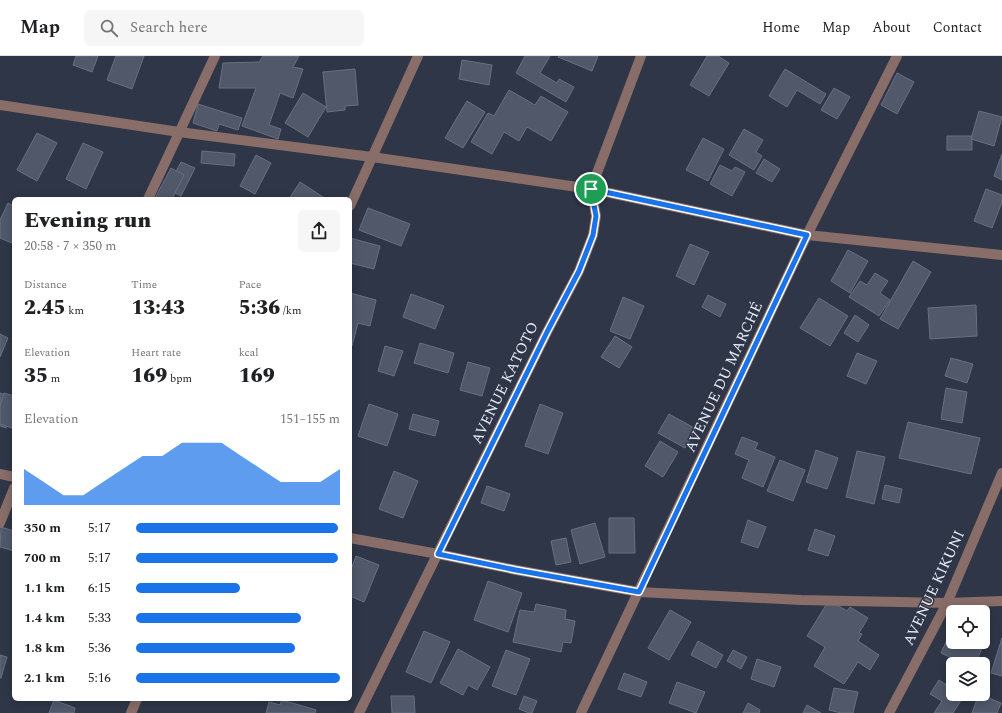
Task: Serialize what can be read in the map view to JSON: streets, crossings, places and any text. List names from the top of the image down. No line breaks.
{"streets":{"street":["AVENUE DU MARCHÉ","AVENUE KATOTO","AVENUE KIKUNI"]},"page":{"header":"Map","search":"Search here","nav":["Home","Map","About","Contact"],"heading":["Evening run","20:58 · 7 × 350 m"],"stats":[["Distance","2.45 km"],["Time","13:43"],["Pace","5:36 /km"],["Elevation","35 m"],["Heart rate","169 bpm"],["kcal","169"]],"chart":["Elevation","151–155 m"],"list":[{"name":"350 m","note":"5:17"},{"name":"700 m","note":"5:17"},{"name":"1.1 km","note":"6:15"},{"name":"1.4 km","note":"5:33"},{"name":"1.8 km","note":"5:36"},{"name":"2.1 km","note":"5:16"}]}}
